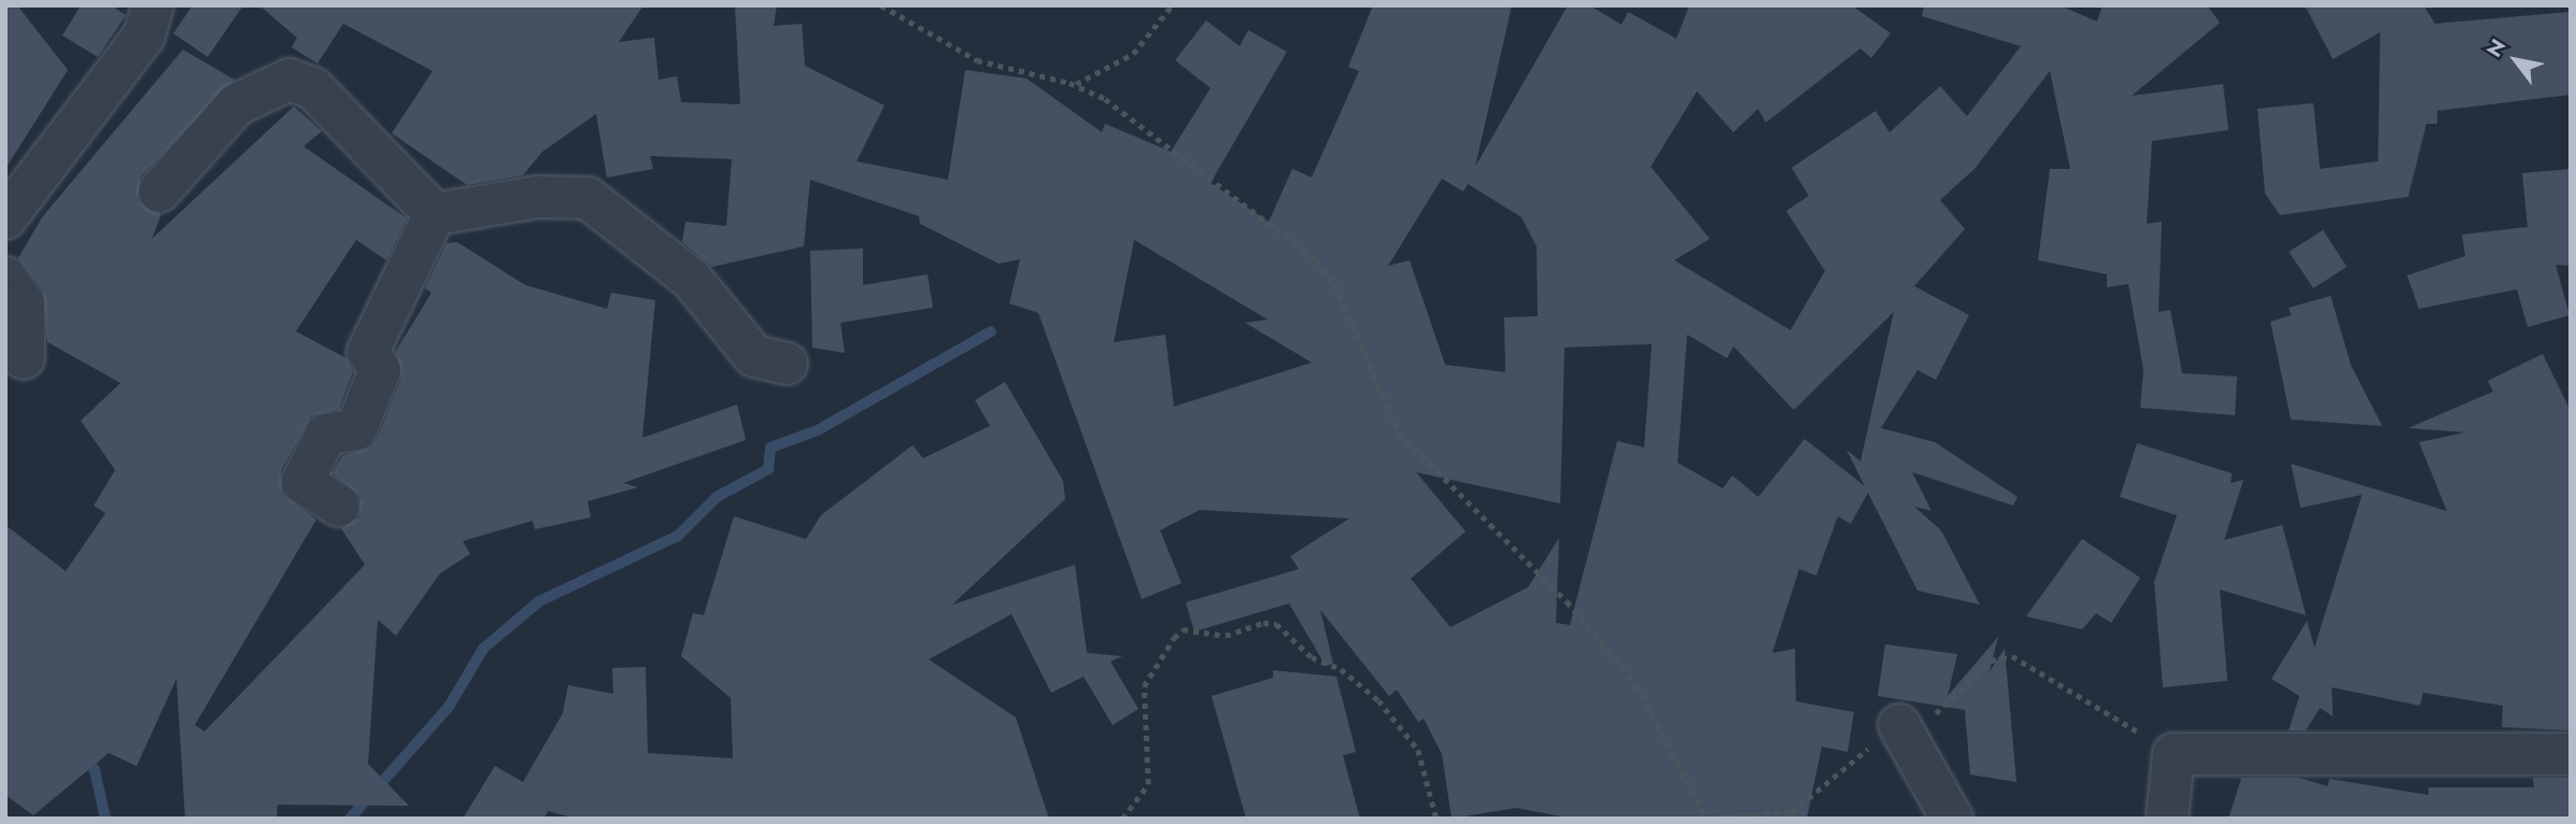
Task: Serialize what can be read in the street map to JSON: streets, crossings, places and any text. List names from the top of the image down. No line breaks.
{"north":"top left"}
